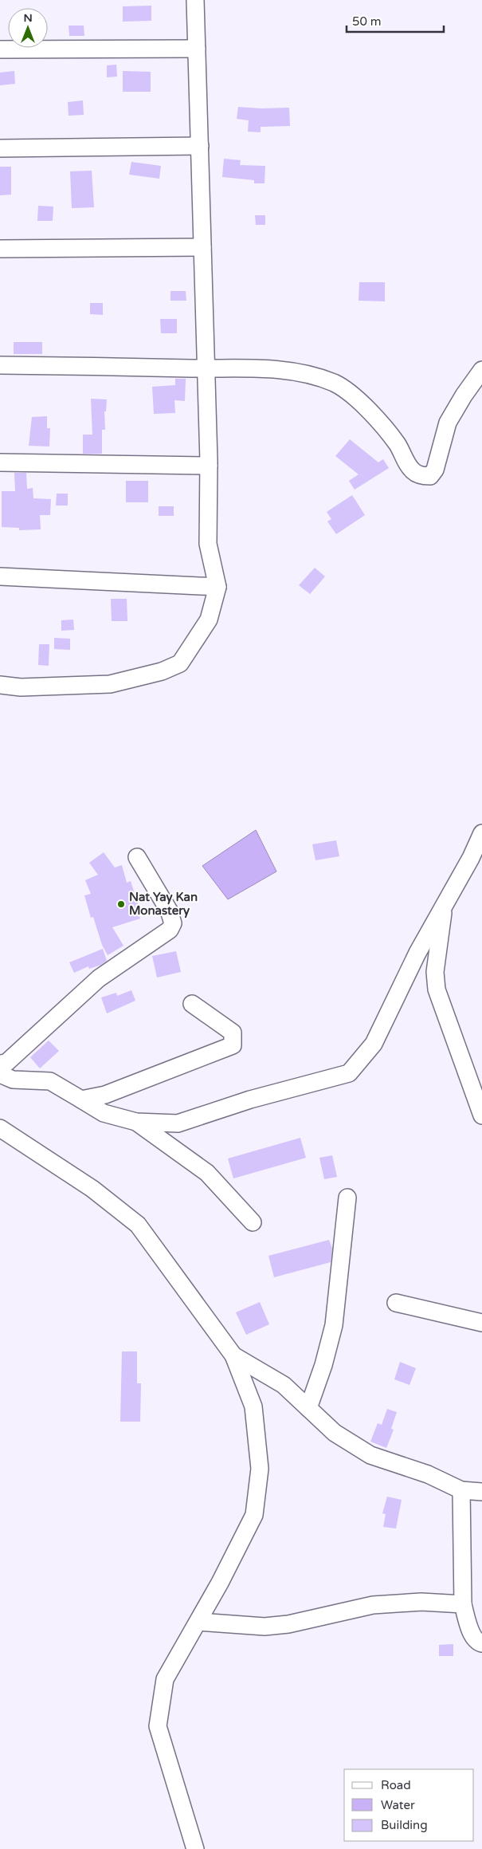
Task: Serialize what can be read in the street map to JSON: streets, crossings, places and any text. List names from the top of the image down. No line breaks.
{"places":["Nat Yay Kan Monastery"],"legend":["Road","Water","Building"],"scale_bar":"50 m","north":"top"}
